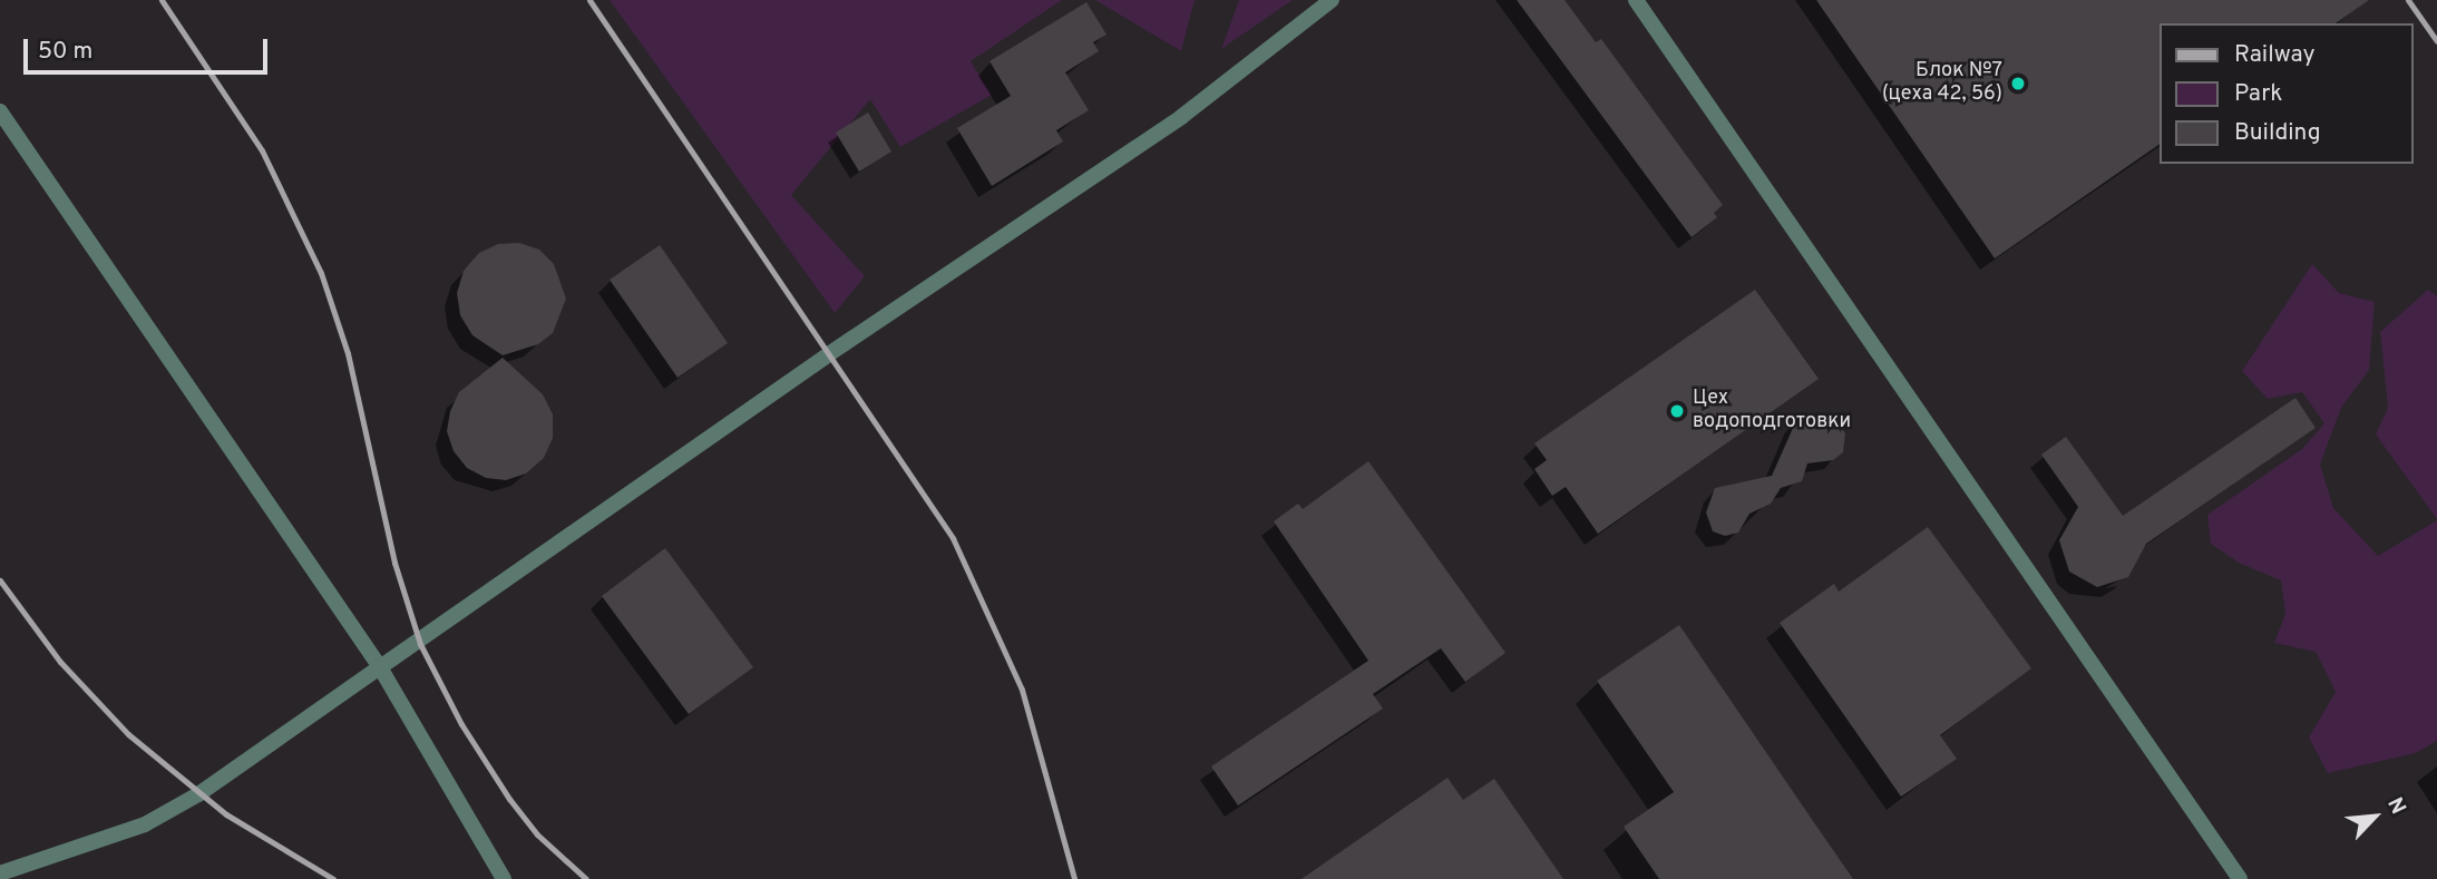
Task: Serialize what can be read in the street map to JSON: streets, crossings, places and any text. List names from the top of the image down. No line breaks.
{"places":["Блок №7 (цеха 42, 56)","Цех водоподготовки"],"legend":["Railway","Park","Building"],"scale_bar":"50 m","north":"top right"}
